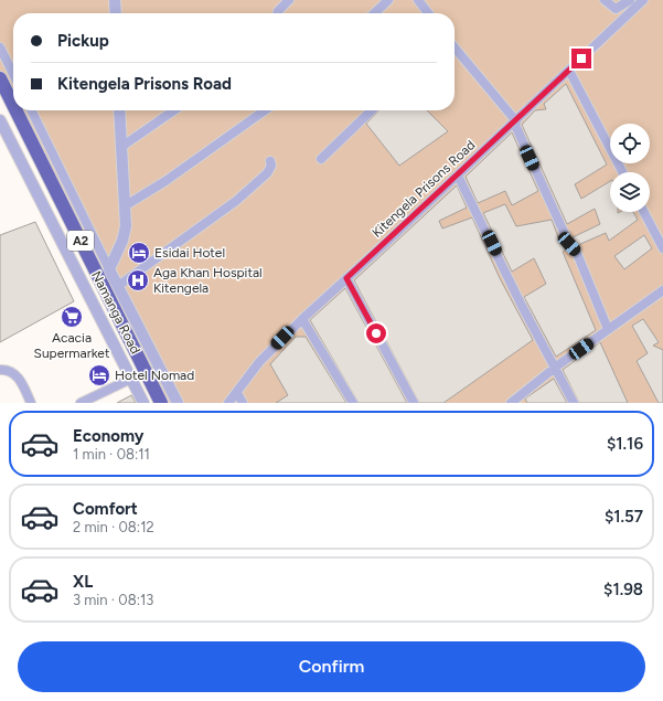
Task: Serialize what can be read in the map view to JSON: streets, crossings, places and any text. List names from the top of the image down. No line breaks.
{"streets":{"highway":["A2","Namanga Road"],"street":["Kitengela Prisons Road"]},"places":{"hotel":["Esidai Hotel","Hotel Nomad"],"hospital":["Aga Khan Hospital Kitengela"],"supermarket":["Acacia Supermarket"]},"page":{"banner":["Pickup","Kitengela Prisons Road"],"list":[{"name":"Economy","note":"1 min · 08:11","value":"$1.16"},{"name":"Comfort","note":"2 min · 08:12","value":"$1.57"},{"name":"XL","note":"3 min · 08:13","value":"$1.98"}],"buttons":"Confirm"}}
